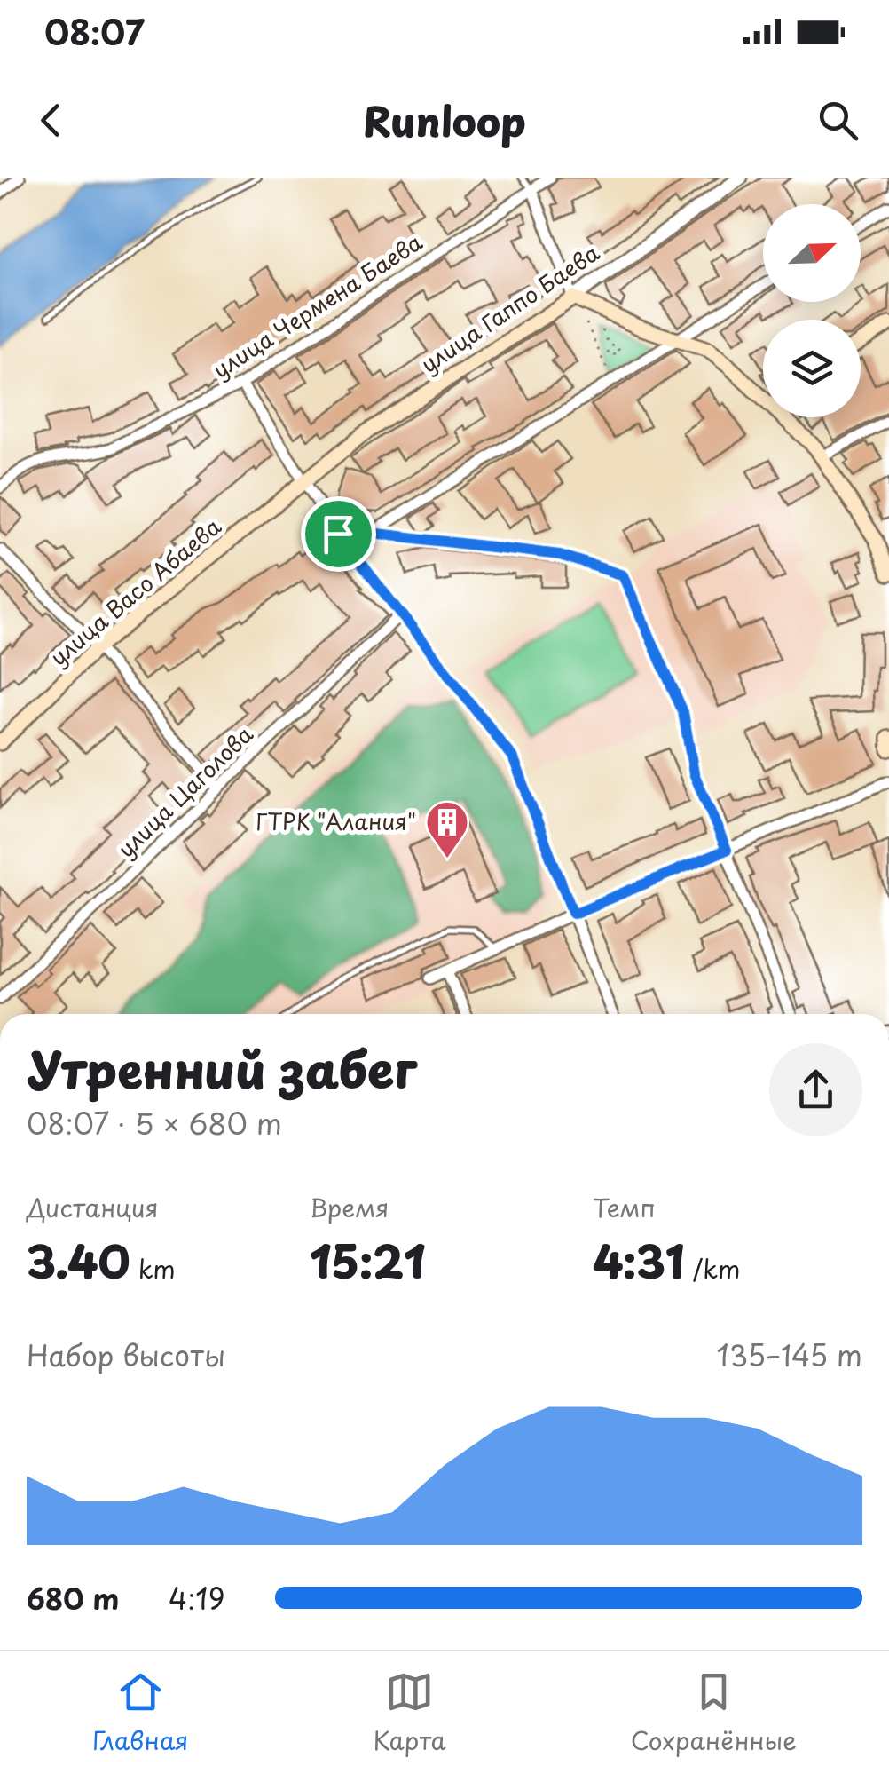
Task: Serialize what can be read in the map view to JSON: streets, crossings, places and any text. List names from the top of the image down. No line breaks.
{"streets":{"main road":["улица Гаппо Баева","улица Васо Абаева"],"street":["улица Чермена Баева","улица Цаголова"]},"crossings":[["улица Гаппо Баева","улица Васо Абаева"]],"places":{"building":["ГТРК \"Алания\""]},"north":"top right","page":{"status":"08:07","header":"Runloop","heading":["Утренний забег","08:07 · 5 × 680 m"],"stats":[["Дистанция","3.40 km"],["Время","15:21"],["Темп","4:31 /km"]],"chart":["Набор высоты","135–145 m"],"list":[{"name":"680 m","note":"4:19"}],"tabs":["Главная","Карта","Сохранённые"]}}
